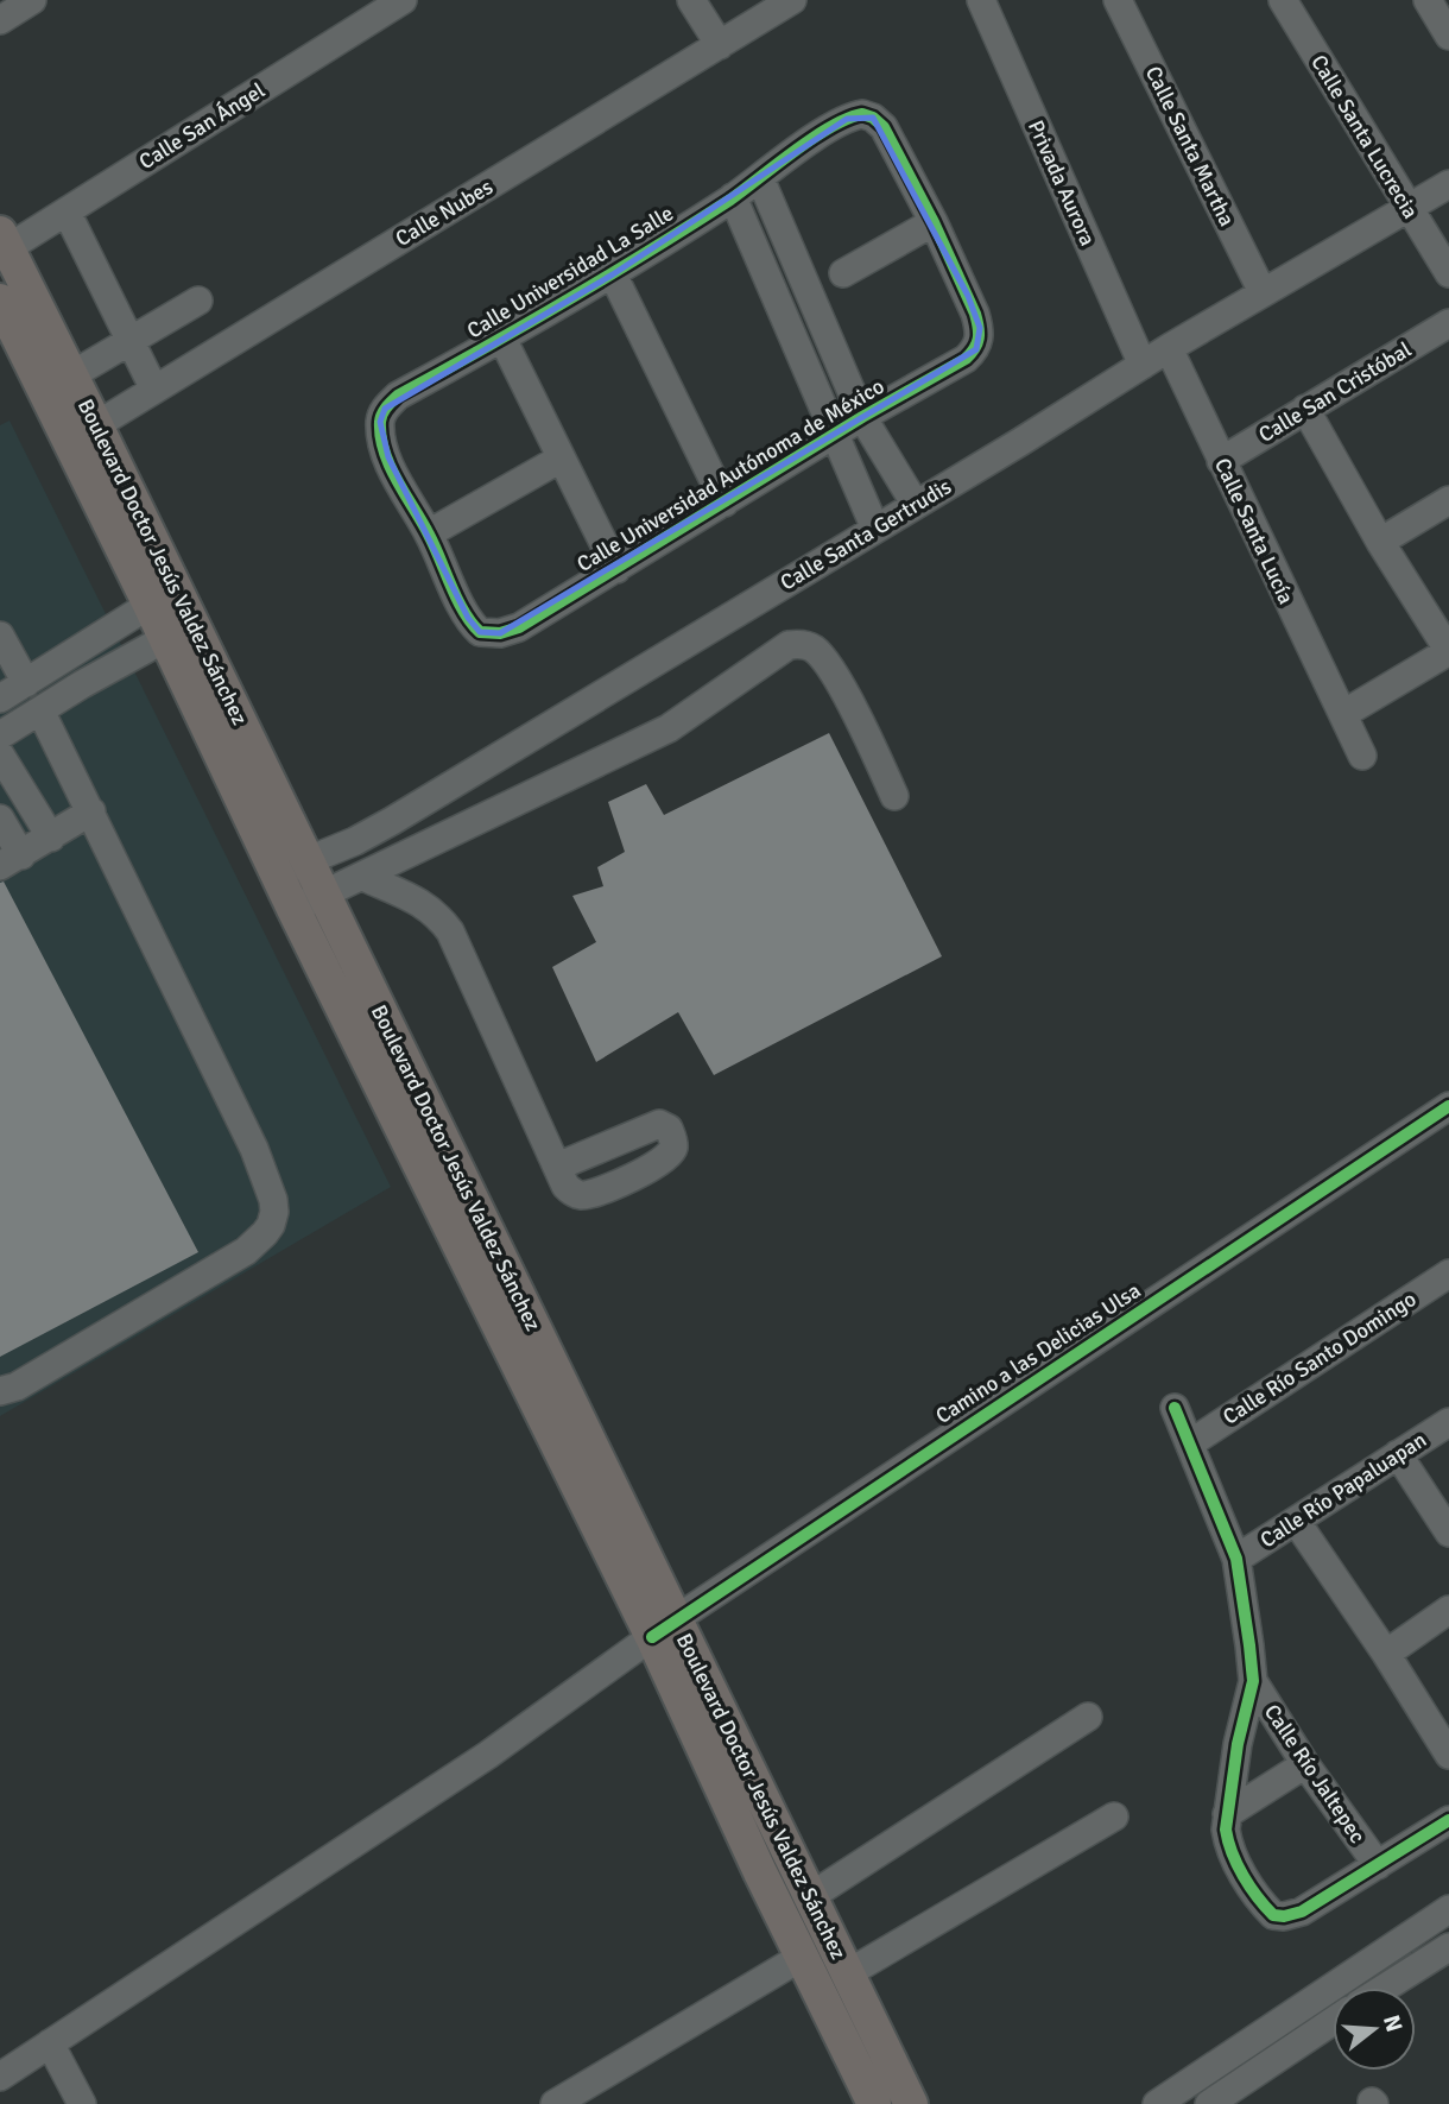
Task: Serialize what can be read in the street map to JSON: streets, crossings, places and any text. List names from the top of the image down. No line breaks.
{"streets":{"main road":["Boulevard Doctor Jesús Valdez Sánchez"],"street":["Calle San Ángel","Calle Santa Lucrecia","Calle Santa Martha","Privada Aurora","Calle Nubes","Calle Universidad La Salle","Calle San Cristóbal","Calle Universidad Autónoma de México","Calle Santa Lucía","Calle Santa Gertrudis","Camino a las Delicias Ulsa","Calle Río Santo Domingo","Calle Río Papaluapan","Calle Río Jaltepec"]},"crossings":[["Calle San Ángel","Boulevard Doctor Jesús Valdez Sánchez"],["Calle Santa Lucrecia","Calle Santa Gertrudis"],["Calle Santa Martha","Calle Santa Gertrudis"],["Privada Aurora","Calle Santa Gertrudis"],["Calle Nubes","Boulevard Doctor Jesús Valdez Sánchez"],["Calle Universidad La Salle","Calle Universidad Autónoma de México"],["Calle San Cristóbal","Calle Santa Lucía"],["Calle Santa Lucía","Calle Santa Gertrudis"],["Calle Santa Gertrudis","Boulevard Doctor Jesús Valdez Sánchez"],["Boulevard Doctor Jesús Valdez Sánchez","Camino a las Delicias Ulsa"]],"north":"right"}
